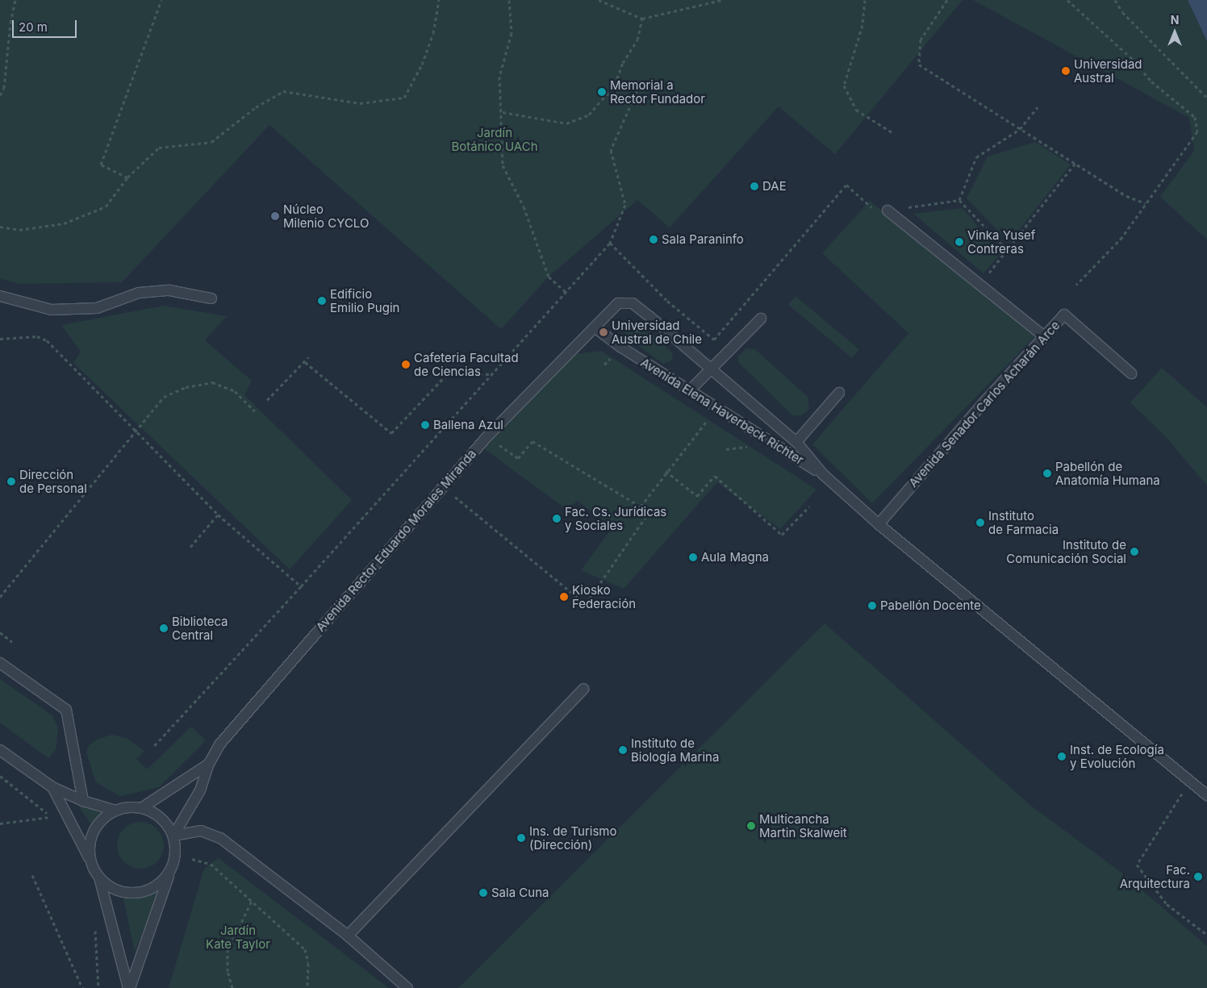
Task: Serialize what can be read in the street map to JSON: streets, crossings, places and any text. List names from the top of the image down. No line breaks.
{"streets":{"lane":["Avenida Senador Carlos Acharán Arce","Avenida Elena Haverbeck Richter","Avenida Rector Eduardo Morales Miranda"]},"crossings":[["Avenida Senador Carlos Acharán Arce","Avenida Elena Haverbeck Richter"],["Avenida Elena Haverbeck Richter","Avenida Rector Eduardo Morales Miranda"]],"parks":["Jardín Botánico UACh","Jardín Kate Taylor"],"places":["Universidad Austral","Memorial a Rector Fundador","DAE","Núcleo Milenio CYCLO","Sala Paraninfo","Vinka Yusef Contreras","Edificio Emilio Pugin","Universidad Austral de Chile","Cafeteria Facultad de Ciencias","Ballena Azul","Pabellón de Anatomía Humana","Dirección de Personal","Fac. Cs. Jurídicas y Sociales","Instituto de Farmacia","Instituto de Comunicación Social","Aula Magna","Kiosko Federación","Pabellón Docente","Biblioteca Central","Instituto de Biología Marina","Inst. de Ecología y Evolución","Multicancha Martin Skalweit","Ins. de Turismo (Dirección)","Fac. Arquitectura","Sala Cuna"],"scale_bar":"20 m","north":"top"}
